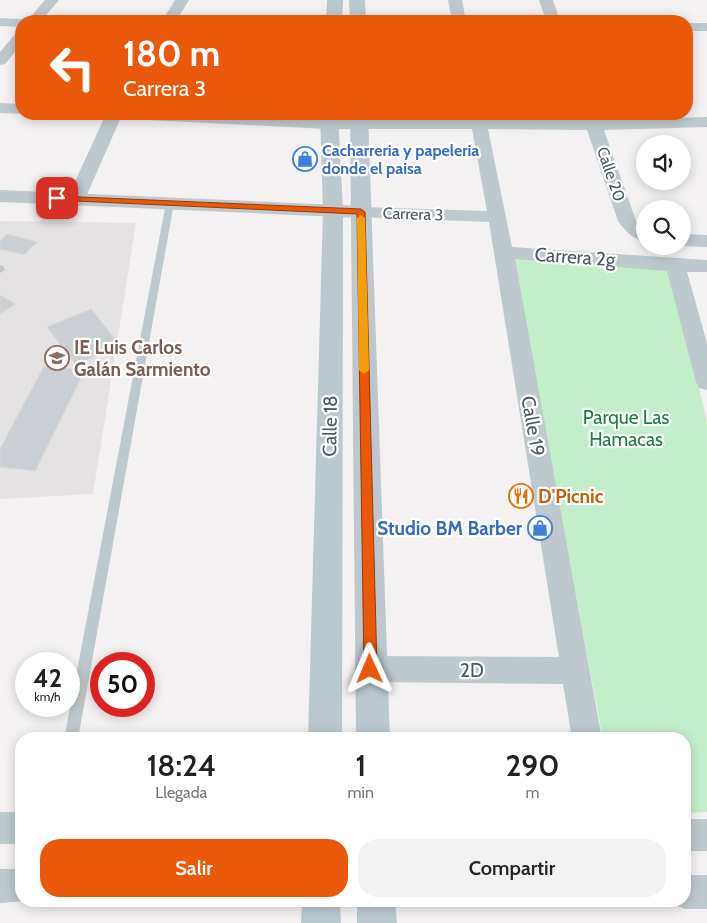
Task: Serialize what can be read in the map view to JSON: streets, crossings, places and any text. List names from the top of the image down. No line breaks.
{"streets":{"main road":["Calle 18"],"street":["Calle 20","Carrera 3","Carrera 2g","Calle 19","2D"]},"crossings":[["Carrera 3","Calle 18"],["Carrera 3","Calle 19"],["Carrera 2g","Calle 19"],["Calle 18","2D"],["Calle 19","2D"]],"parks":["Parque Las Hamacas"],"places":{"shop":["Cacharreria y papeleria donde el paisa","Studio BM Barber"],"school or university":["IE Luis Carlos Galán Sarmiento"],"restaurant":["D'Picnic"]},"page":{"turn":["180 m","Carrera 3"],"speed":"42 km/h","limit":"50","eta":["18:24","Llegada","1","min","290","m"],"buttons":["Salir","Compartir"]}}
